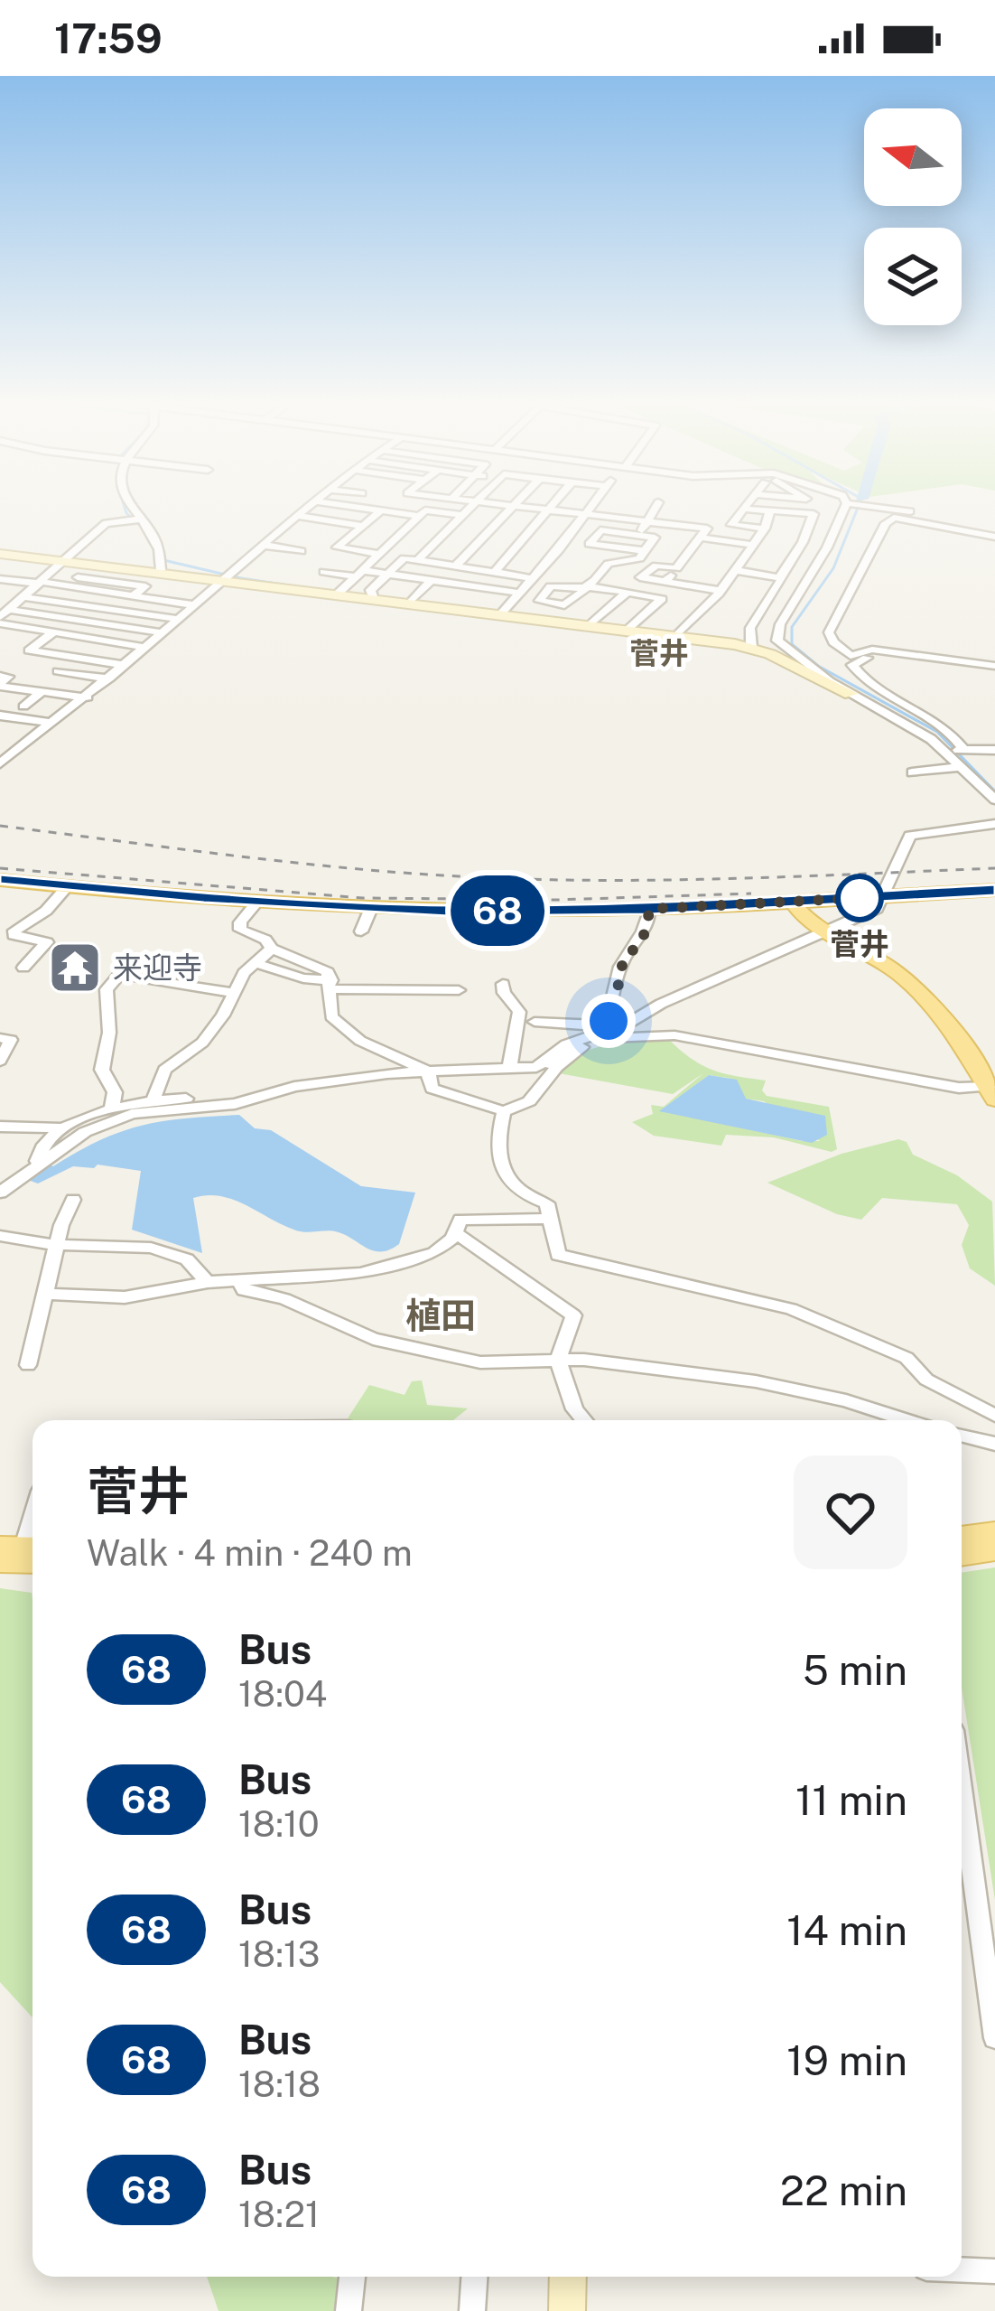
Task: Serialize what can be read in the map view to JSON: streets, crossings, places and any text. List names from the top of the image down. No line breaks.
{"districts":["菅井","植田"],"places":{"other":["菅井"],"temple":["来迎寺"]},"lines":["bus line 68"],"north":"left","page":{"status":"17:59","on_map":"68","heading":["菅井","Walk · 4 min · 240 m"],"list":[{"mark":"68","name":"Bus","note":"18:04","value":"5 min"},{"mark":"68","name":"Bus","note":"18:10","value":"11 min"},{"mark":"68","name":"Bus","note":"18:13","value":"14 min"},{"mark":"68","name":"Bus","note":"18:18","value":"19 min"},{"mark":"68","name":"Bus","note":"18:21","value":"22 min"}]}}
